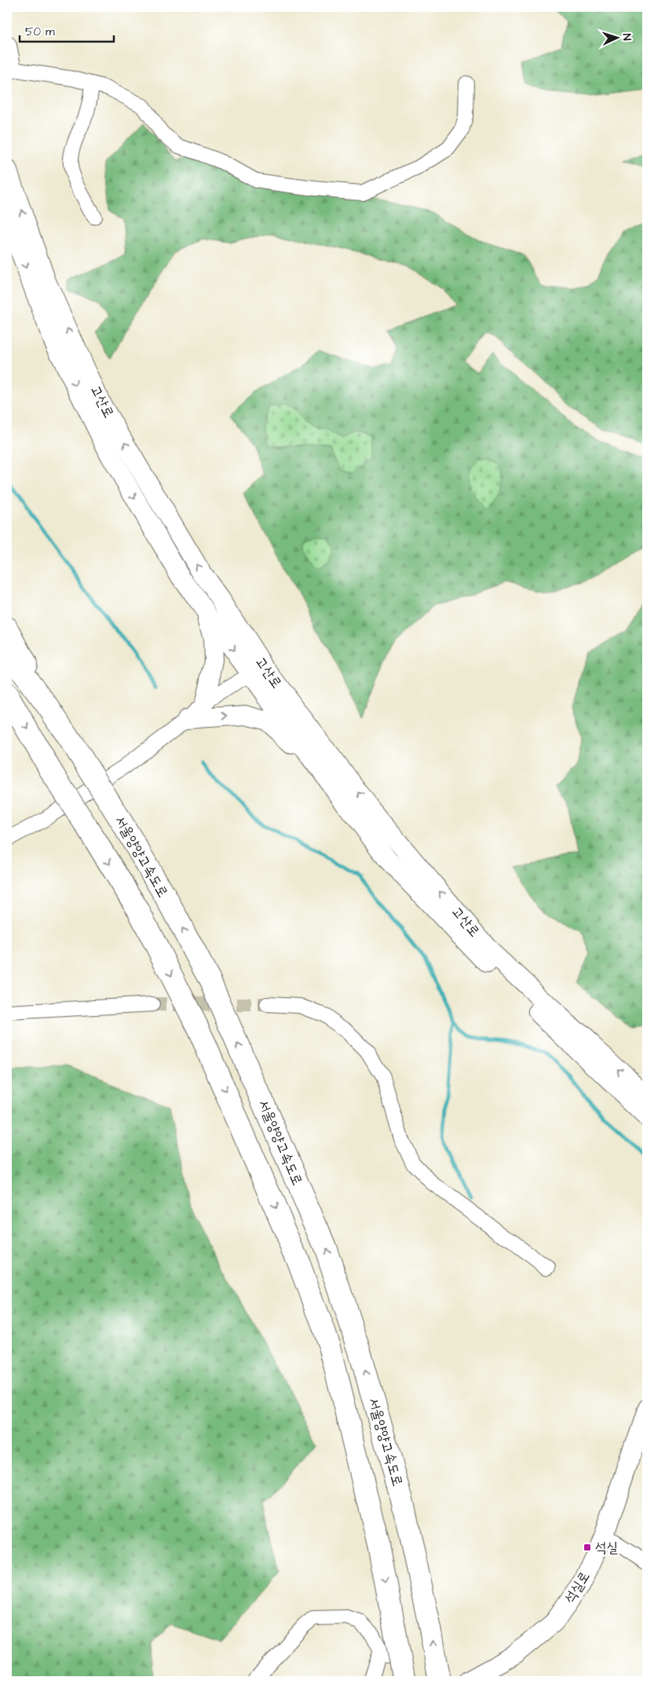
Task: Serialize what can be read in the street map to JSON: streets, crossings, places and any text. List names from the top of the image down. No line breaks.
{"streets":{"highway":["서울양양고속도로"],"street":["고산로","석실로"]},"places":{"transit":["석실"]},"scale_bar":"50 m","north":"right"}
